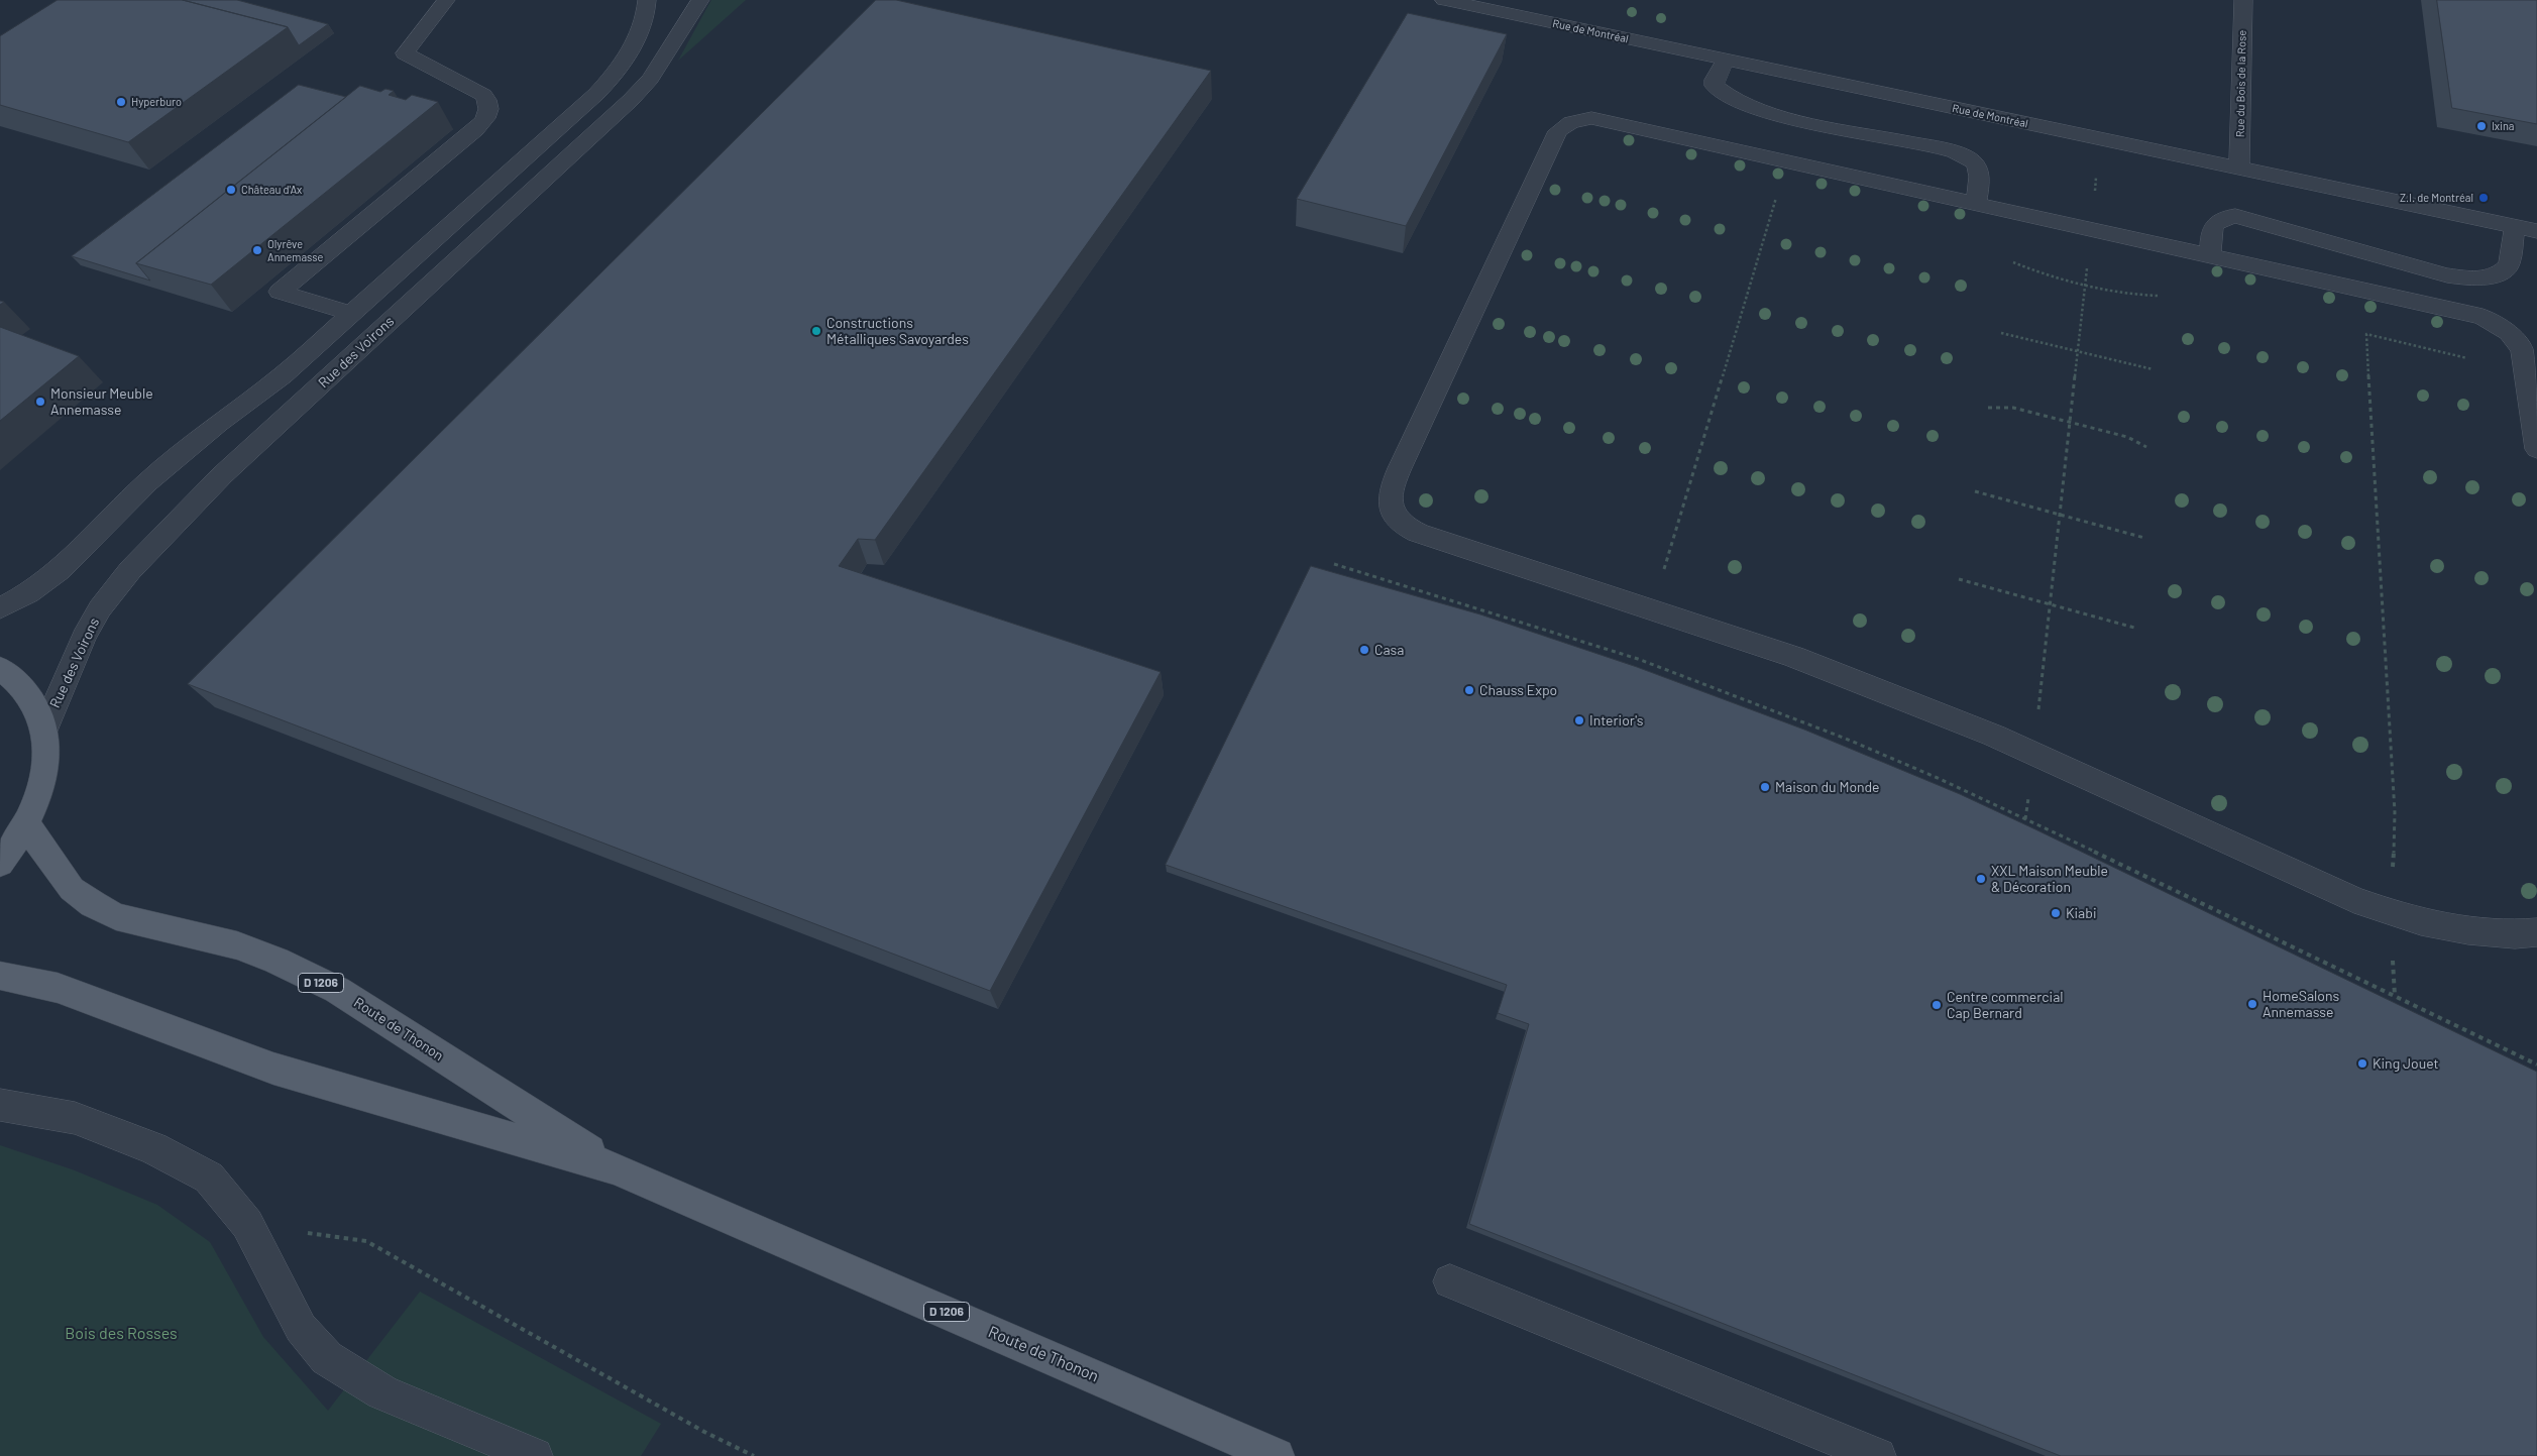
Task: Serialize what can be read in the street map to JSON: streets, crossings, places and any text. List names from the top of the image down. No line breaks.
{"streets":{"main road":["D 1206","Route de Thonon"],"street":["Rue de Montréal","Rue du Bois de la Rose","Rue des Voirons"]},"crossings":[["Rue de Montréal","Rue du Bois de la Rose"]],"parks":["Bois des Rosses"],"places":["Hyperburo","Ixina","Château d'Ax","Z.I. de Montréal","Olyrêve Annemasse","Constructions Métalliques Savoyardes","Monsieur Meuble Annemasse","Casa","Chauss Expo","Interior's","Maison du Monde","XXL Maison Meuble & Décoration","Kiabi","HomeSalons Annemasse","Centre commercial Cap Bernard","King Jouet"]}
